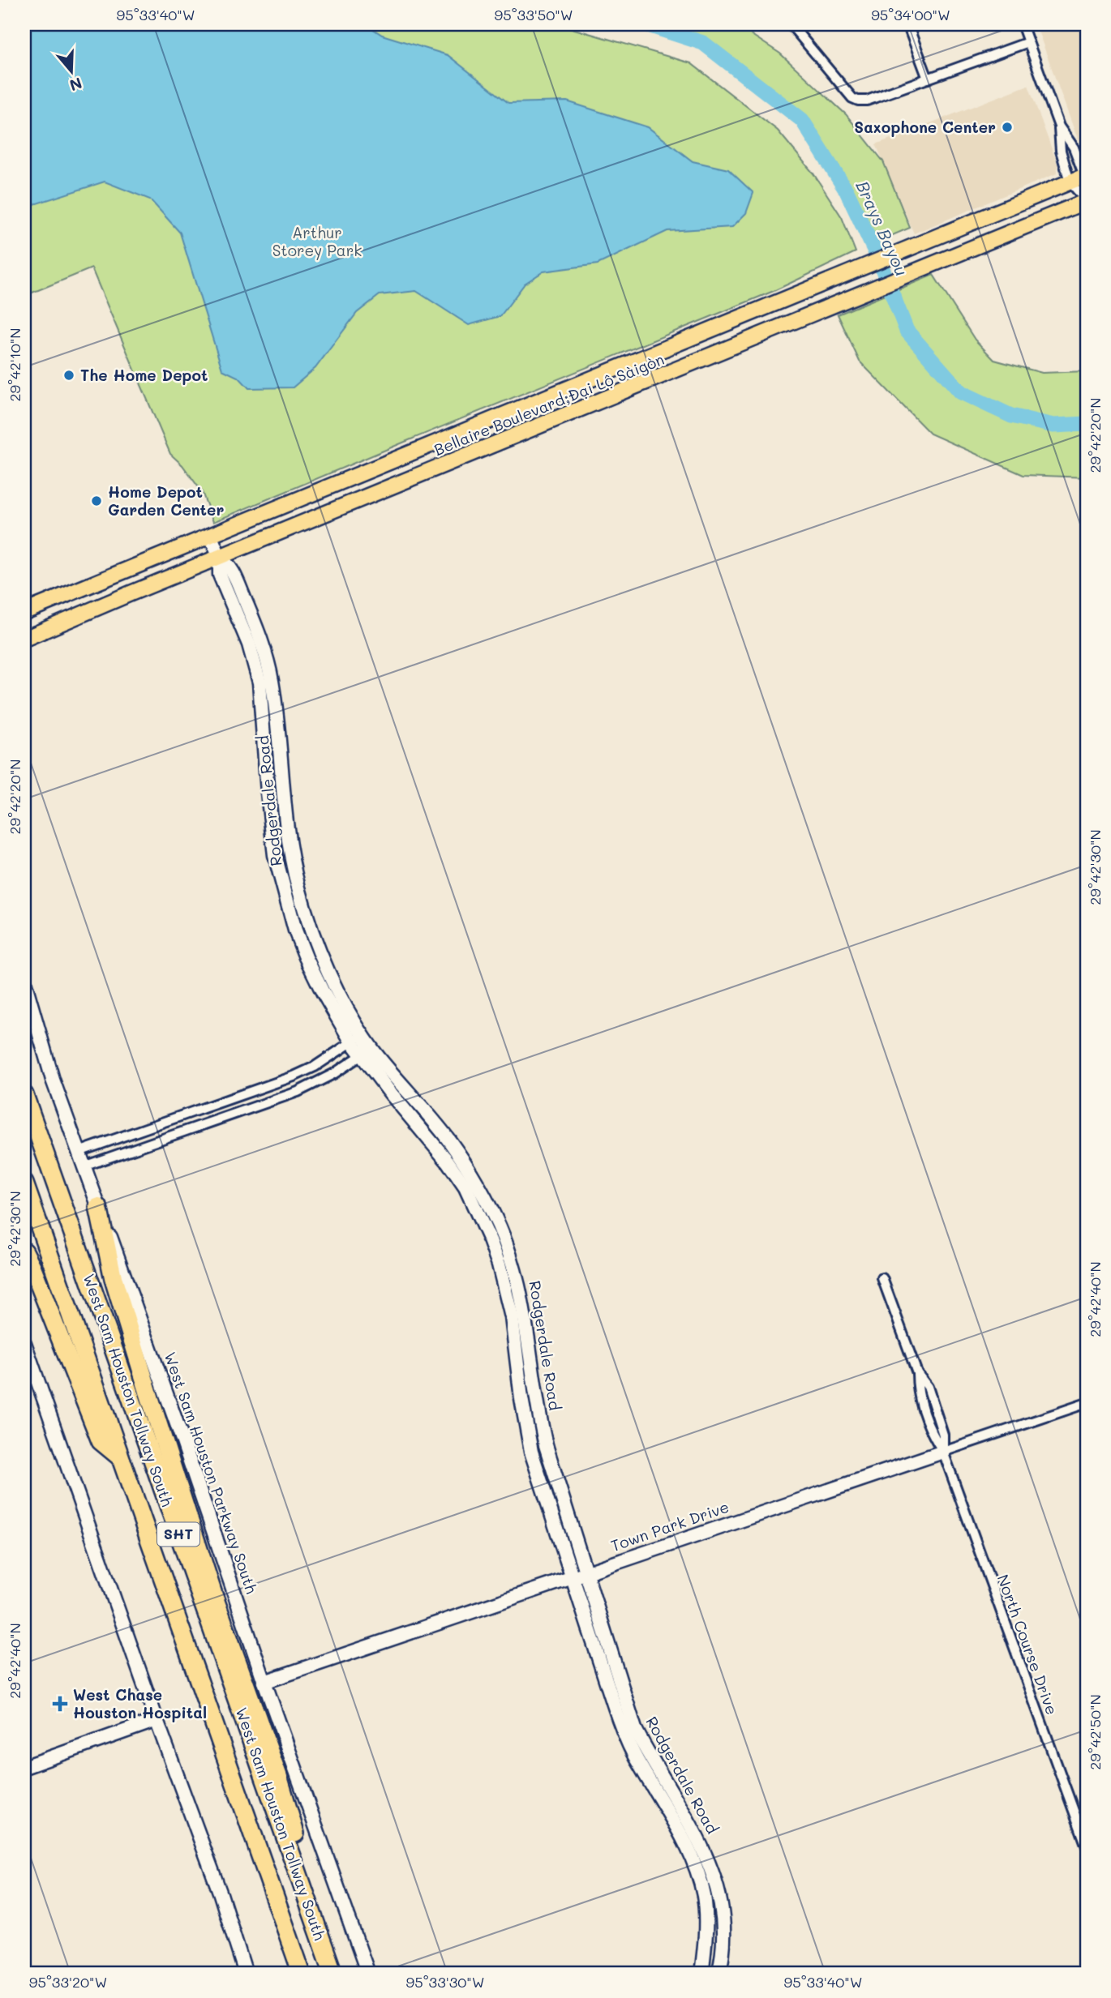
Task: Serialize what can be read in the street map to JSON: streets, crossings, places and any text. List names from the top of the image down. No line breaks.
{"streets":{"highway":["West Sam Houston Tollway South","SHT"],"main road":["Bellaire Boulevard;Đại Lộ Sàigòn"],"street":["Rodgerdale Road","West Sam Houston Parkway South","Town Park Drive","North Course Drive"]},"crossings":[["Bellaire Boulevard;Đại Lộ Sàigòn","Rodgerdale Road"],["Rodgerdale Road","Town Park Drive"],["West Sam Houston Parkway South","Town Park Drive"],["Town Park Drive","North Course Drive"]],"water":["Brays Bayou"],"parks":["Arthur Storey Park"],"places":{"other":["Saxophone Center","The Home Depot","Home Depot Garden Center"],"health":["West Chase Houston Hospital"]},"north":"bottom","coordinates":["95°33'40\"W","95°33'50\"W","95°34'00\"W","29°42'10\"N","29°42'20\"N","29°42'30\"N","29°42'40\"N","29°42'50\"N","95°33'20\"W","95°33'30\"W"]}
